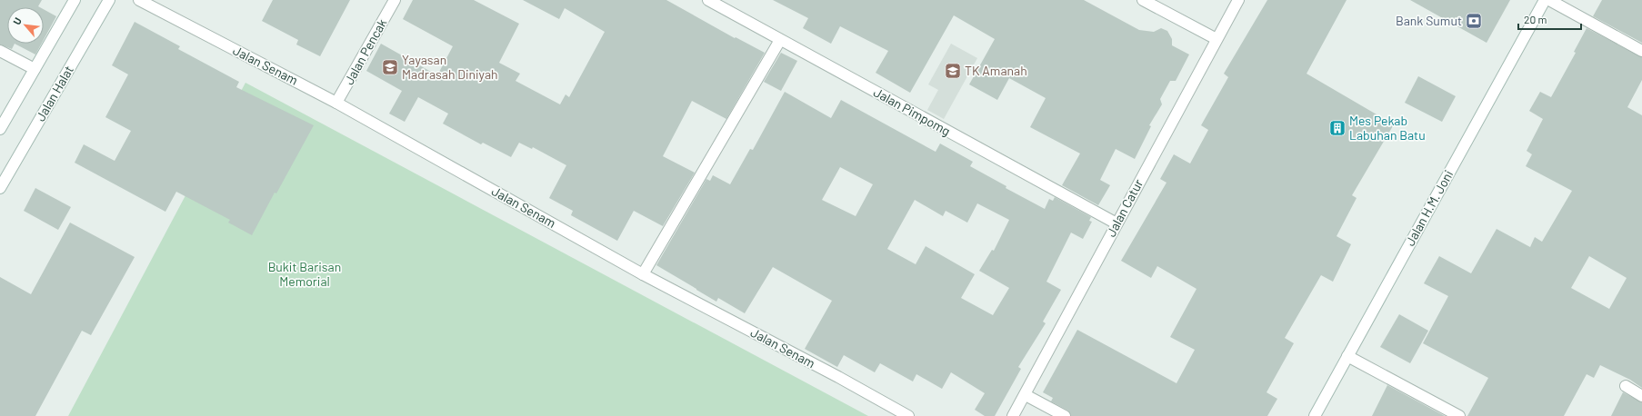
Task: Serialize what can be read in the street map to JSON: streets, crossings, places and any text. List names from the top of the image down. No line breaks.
{"streets":{"street":["Jalan Pencak","Jalan Senam","Jalan Halat","Jalan Pimpomg","Jalan Catur","Jalan H.M. Joni"]},"crossings":[["Jalan Pencak","Jalan Senam"],["Jalan Pimpomg","Jalan Catur"]],"parks":["Bukit Barisan Memorial"],"places":{"bank":["Bank Sumut"],"school or university":["Yayasan Madrasah Diniyah","TK Amanah"],"building":["Mes Pekab Labuhan Batu"]},"scale_bar":"20 m","north":"top left"}
